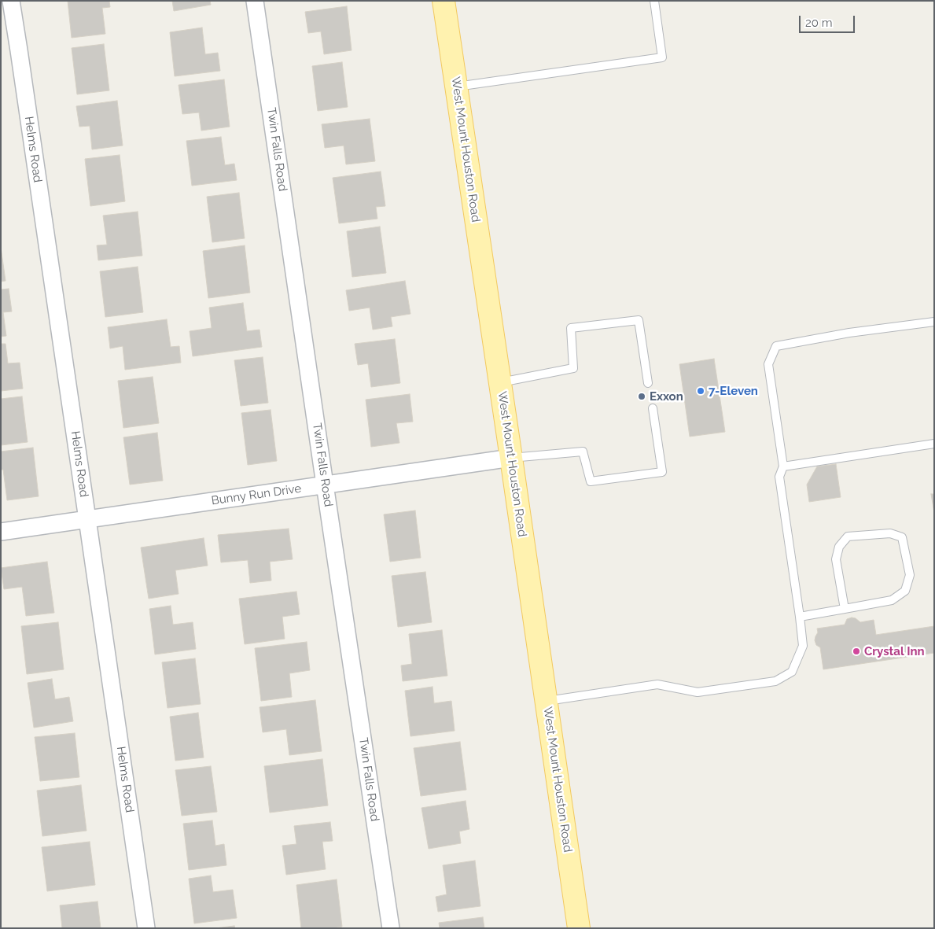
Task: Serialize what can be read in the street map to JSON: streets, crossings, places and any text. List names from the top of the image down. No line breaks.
{"streets":{"main road":["West Mount Houston Road"],"street":["Helms Road","Twin Falls Road","Bunny Run Drive"]},"crossings":[["Helms Road","Bunny Run Drive"],["Twin Falls Road","Bunny Run Drive"],["West Mount Houston Road","Bunny Run Drive"]],"places":["7-Eleven","Exxon","Crystal Inn"],"scale_bar":"20 m"}
